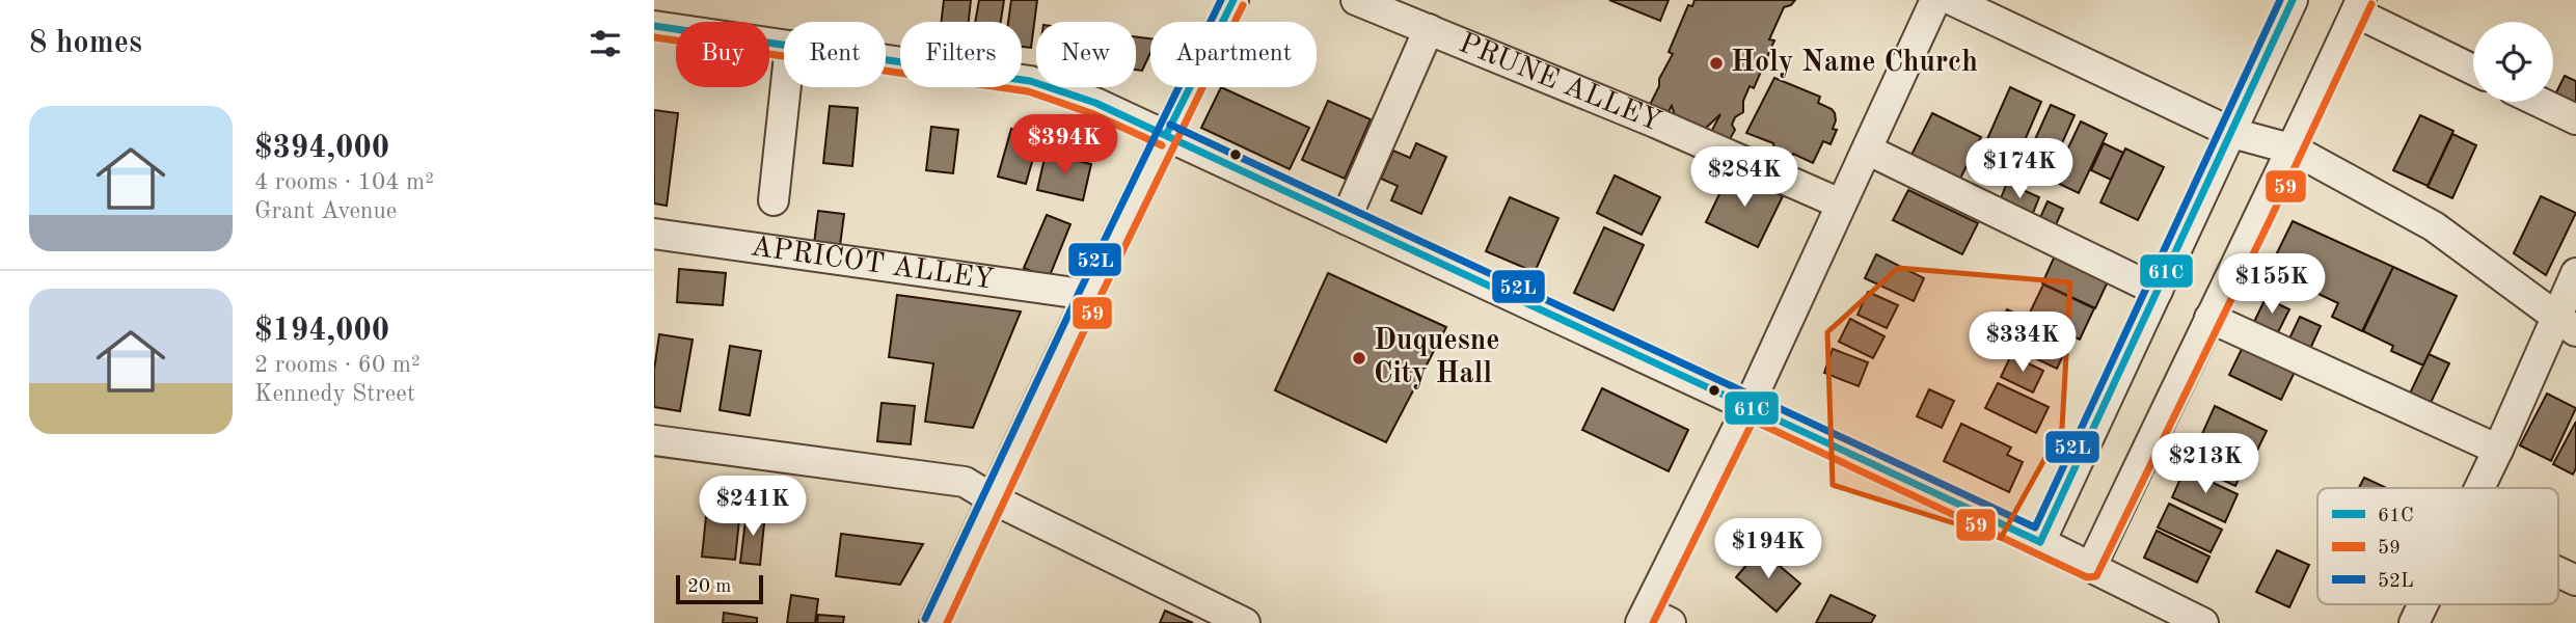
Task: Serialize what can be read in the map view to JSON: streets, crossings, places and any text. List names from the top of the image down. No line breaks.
{"streets":{"street":["PRUNE ALLEY","APRICOT ALLEY"]},"places":["Holy Name Church","Duquesne City Hall"],"lines":["transit line 61C","transit line 52L","transit line 59"],"legend":["61C","59","52L"],"scale_bar":"20 m","page":{"heading":"8 homes","chip":["Buy","Rent","Filters","New","Apartment"],"list":[{"name":"$394,000","note":"4 rooms · 104 m² · Grant Avenue"},{"name":"$194,000","note":"2 rooms · 60 m² · Kennedy Street"}],"price":["$394K","$174K","$284K","$155K","$334K","$213K","$241K","$194K"],"scale":"20 m"}}
